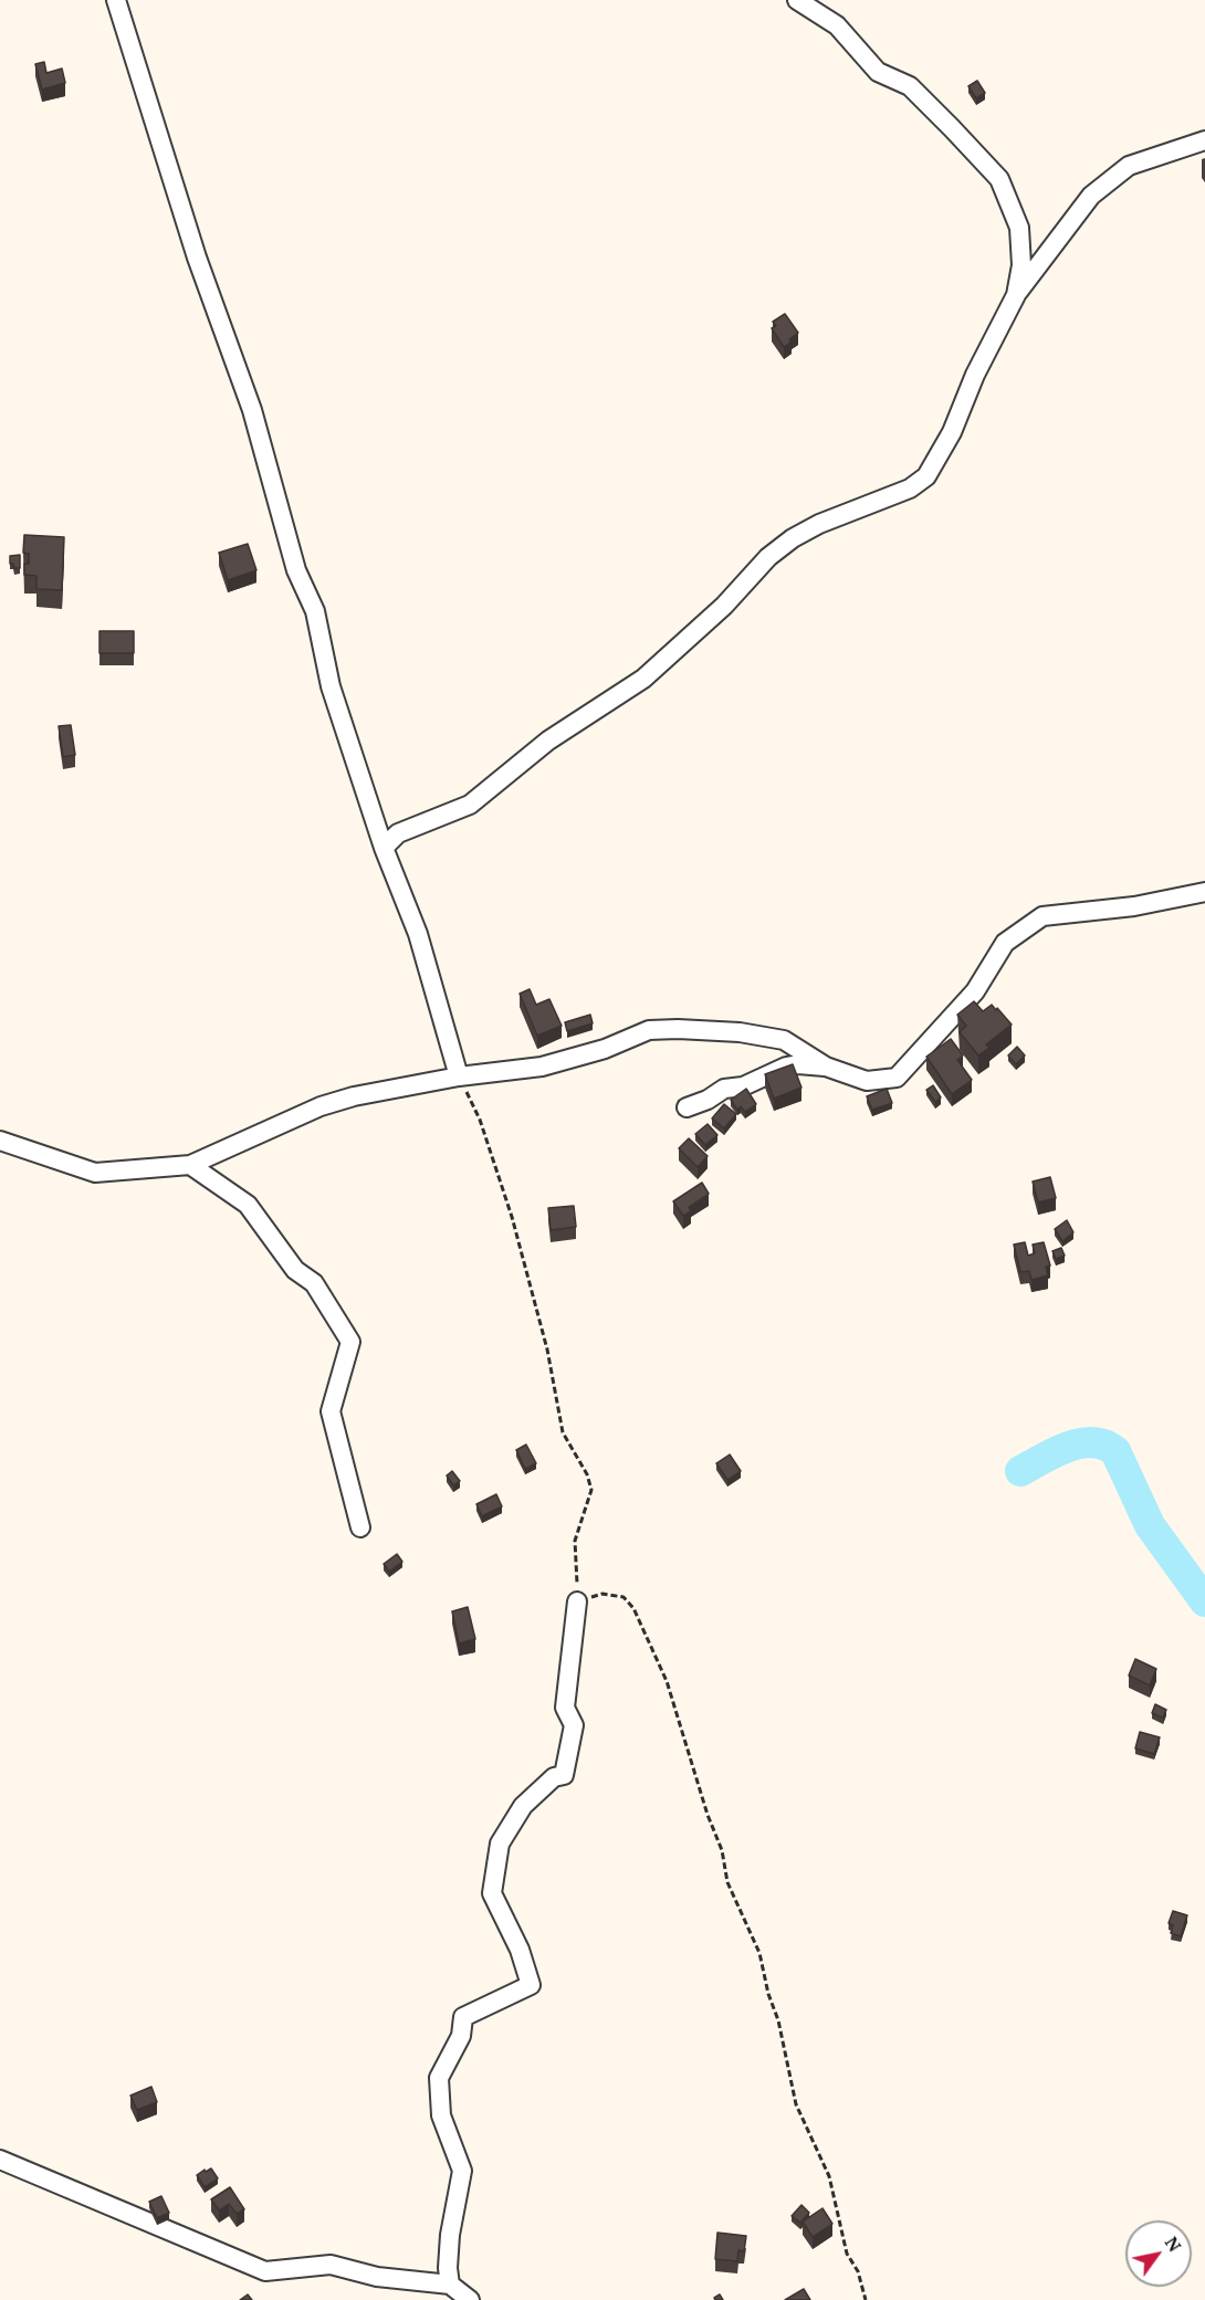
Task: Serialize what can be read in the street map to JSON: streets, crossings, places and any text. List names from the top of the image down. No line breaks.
{"north":"top right"}
